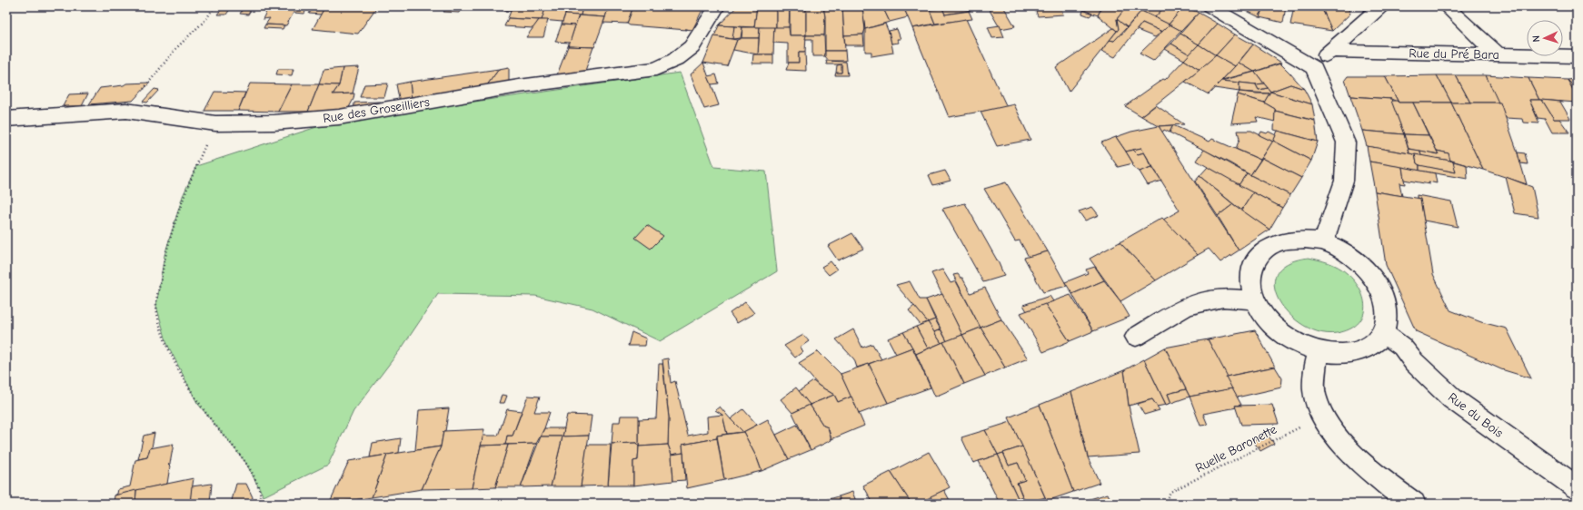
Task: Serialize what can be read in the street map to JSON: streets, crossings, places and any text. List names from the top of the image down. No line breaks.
{"streets":{"street":["Rue du Pré Bara","Rue des Groseilliers","Rue du Bois"],"path":["Ruelle Baronette"]},"north":"left"}
